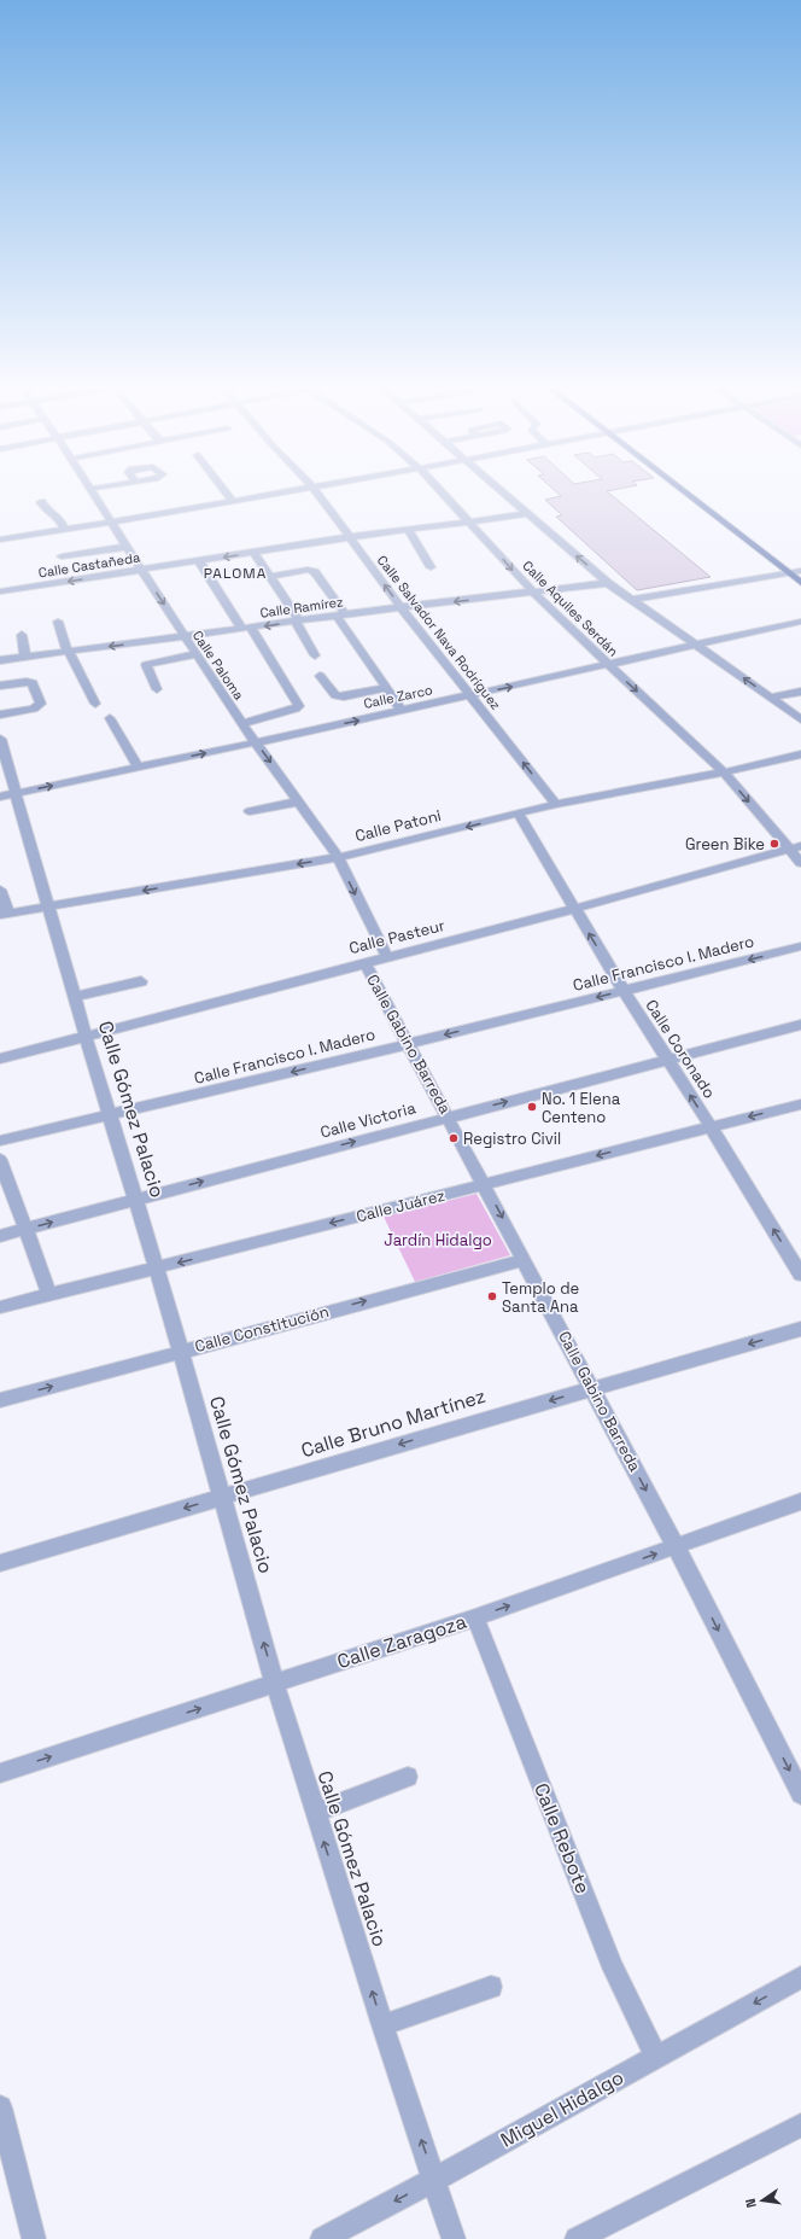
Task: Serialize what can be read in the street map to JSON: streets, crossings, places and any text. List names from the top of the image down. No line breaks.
{"streets":{"street":["Calle Castañeda","Calle Ramírez","Calle Aquiles Serdán","Calle Salvador Nava Rodríguez","Calle Paloma","Calle Zarco","Calle Patoni","Calle Pasteur","Calle Francisco I. Madero","Calle Gabino Barreda","Calle Coronado","Calle Gómez Palacio","Calle Victoria","Calle Juárez","Calle Constitución","Calle Bruno Martínez","Calle Zaragoza","Calle Rebote","Miguel Hidalgo"]},"crossings":[["Calle Castañeda","Calle Aquiles Serdán"],["Calle Castañeda","Calle Salvador Nava Rodríguez"],["Calle Castañeda","Calle Paloma"],["Calle Ramírez","Calle Aquiles Serdán"],["Calle Ramírez","Calle Salvador Nava Rodríguez"],["Calle Ramírez","Calle Paloma"],["Calle Aquiles Serdán","Calle Zarco"],["Calle Aquiles Serdán","Calle Patoni"],["Calle Aquiles Serdán","Calle Pasteur"],["Calle Salvador Nava Rodríguez","Calle Zarco"],["Calle Salvador Nava Rodríguez","Calle Patoni"],["Calle Paloma","Calle Zarco"],["Calle Paloma","Calle Patoni"],["Calle Paloma","Calle Pasteur"],["Calle Zarco","Calle Gómez Palacio"],["Calle Patoni","Calle Coronado"],["Calle Patoni","Calle Gómez Palacio"],["Calle Pasteur","Calle Gabino Barreda"],["Calle Pasteur","Calle Coronado"],["Calle Pasteur","Calle Gómez Palacio"],["Calle Francisco I. Madero","Calle Gabino Barreda"],["Calle Francisco I. Madero","Calle Coronado"],["Calle Francisco I. Madero","Calle Gómez Palacio"],["Calle Gabino Barreda","Calle Victoria"],["Calle Gabino Barreda","Calle Juárez"],["Calle Gabino Barreda","Calle Constitución"],["Calle Gabino Barreda","Calle Bruno Martínez"],["Calle Gabino Barreda","Calle Zaragoza"],["Calle Coronado","Calle Victoria"],["Calle Coronado","Calle Juárez"],["Calle Gómez Palacio","Calle Victoria"],["Calle Gómez Palacio","Calle Juárez"],["Calle Gómez Palacio","Calle Constitución"],["Calle Gómez Palacio","Calle Bruno Martínez"],["Calle Gómez Palacio","Calle Zaragoza"],["Calle Gómez Palacio","Miguel Hidalgo"],["Calle Zaragoza","Calle Rebote"],["Calle Rebote","Miguel Hidalgo"]],"one_way":["Calle Zarco","Calle Patoni","Calle Francisco I. Madero","Calle Gabino Barreda","Calle Coronado","Calle Gómez Palacio","Calle Victoria","Calle Juárez","Calle Constitución","Calle Bruno Martínez","Calle Zaragoza"],"districts":["PALOMA"],"parks":["Jardín Hidalgo"],"places":["Green Bike","No. 1 Elena Centeno","Registro Civil","Templo de Santa Ana"],"north":"left"}
